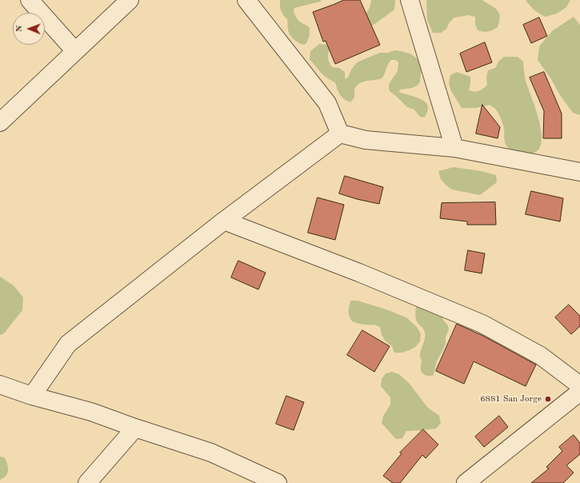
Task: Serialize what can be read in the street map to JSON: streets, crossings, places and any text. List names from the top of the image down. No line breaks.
{"places":["6881 San Jorge"],"north":"left"}
